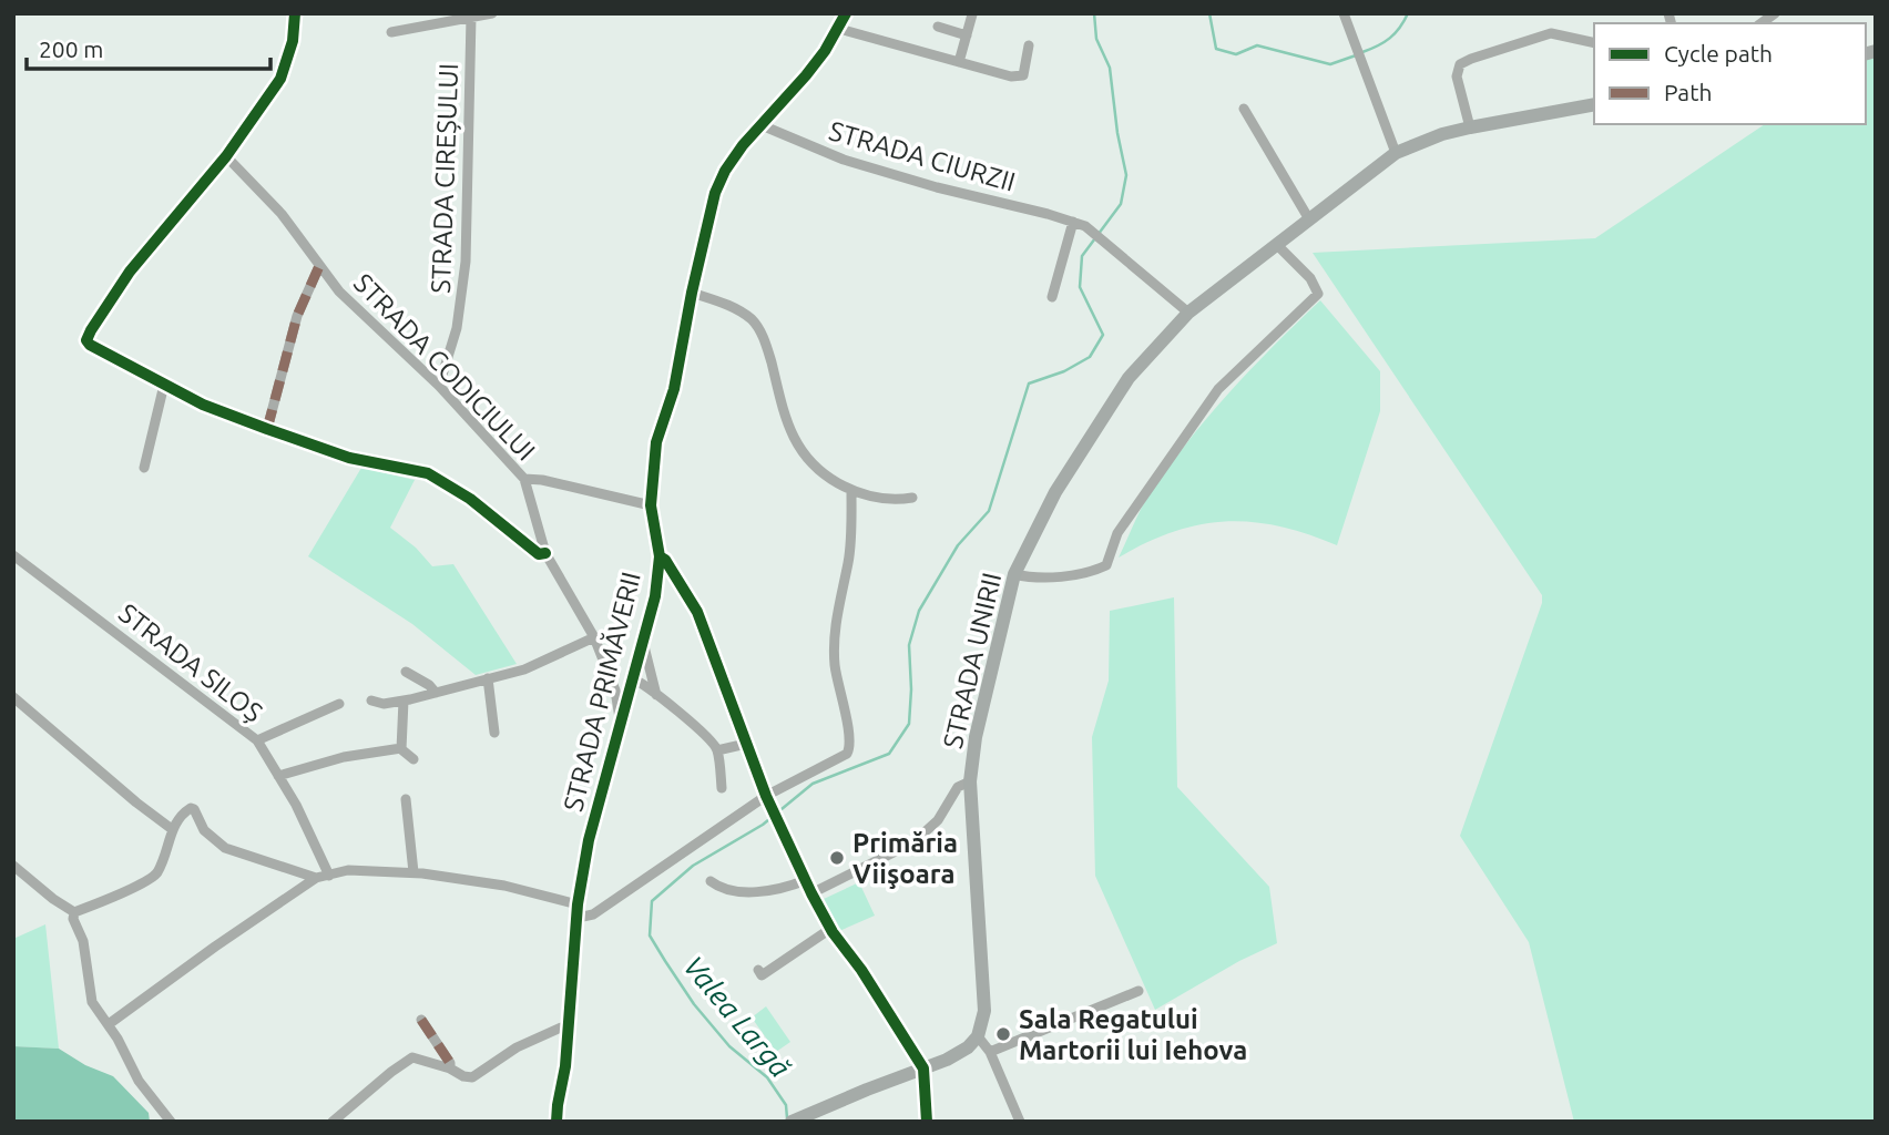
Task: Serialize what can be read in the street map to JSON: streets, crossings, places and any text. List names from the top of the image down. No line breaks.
{"streets":{"main road":["STRADA UNIRII"],"street":["STRADA CIURZII","STRADA CIREȘULUI","STRADA CODICIULUI","STRADA SILOȘ","STRADA PRIMĂVERII"]},"crossings":[["STRADA CIURZII","STRADA UNIRII"],["STRADA CIURZII","STRADA PRIMĂVERII"],["STRADA CIREȘULUI","STRADA CODICIULUI"],["STRADA CODICIULUI","STRADA PRIMĂVERII"]],"water":["Valea Largă"],"places":["Primăria Viişoara","Sala Regatului Martorii lui Iehova"],"legend":["Cycle path","Path"],"scale_bar":"200 m"}
